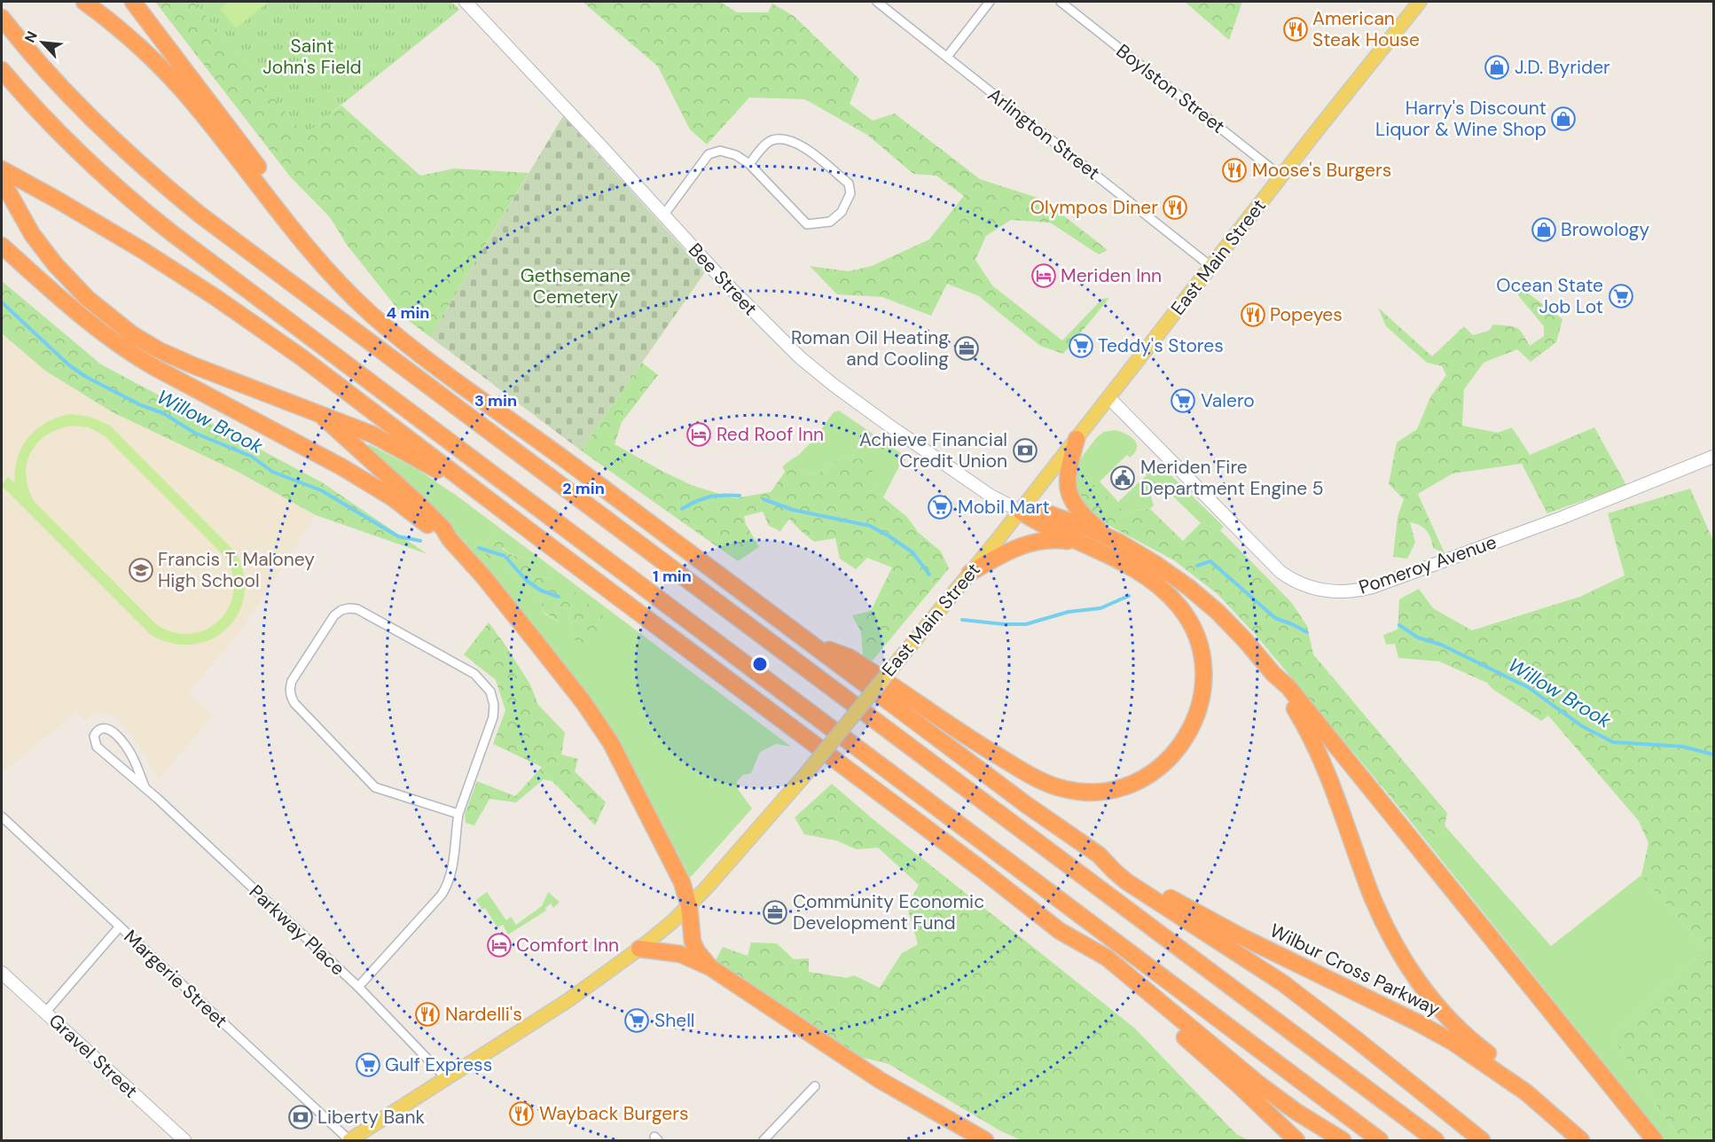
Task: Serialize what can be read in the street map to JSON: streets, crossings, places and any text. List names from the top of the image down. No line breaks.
{"streets":{"highway":["Wilbur Cross Parkway"],"main road":["East Main Street","Bee Street","Pomeroy Avenue","Gravel Street"],"street":["Boylston Street","Arlington Street","Parkway Place","Margerie Street"]},"crossings":[["Boylston Street","East Main Street"],["Arlington Street","East Main Street"],["East Main Street","Bee Street"],["East Main Street","Pomeroy Avenue"],["East Main Street","Parkway Place"],["East Main Street","Margerie Street"]],"water":["Willow Brook"],"parks":["Saint John's Field","Gethsemane Cemetery"],"places":{"restaurant":["American Steak House","Moose's Burgers","Olympos Diner","Popeyes","Nardelli's","Wayback Burgers"],"shop":["J.D. Byrider","Harry's Discount Liquor & Wine Shop","Browology"],"hotel":["Meriden Inn","Red Roof Inn","Comfort Inn"],"supermarket":["Ocean State Job Lot","Teddy's Stores","Valero","Mobil Mart","Shell","Gulf Express"],"office":["Roman Oil Heating and Cooling","Community Economic Development Fund"],"bank":["Achieve Financial Credit Union","Liberty Bank"],"public building":["Meriden Fire Department Engine 5"],"school or university":["Francis T. Maloney High School"]},"north":"top left","rings":["4 min","3 min","2 min","1 min"]}
